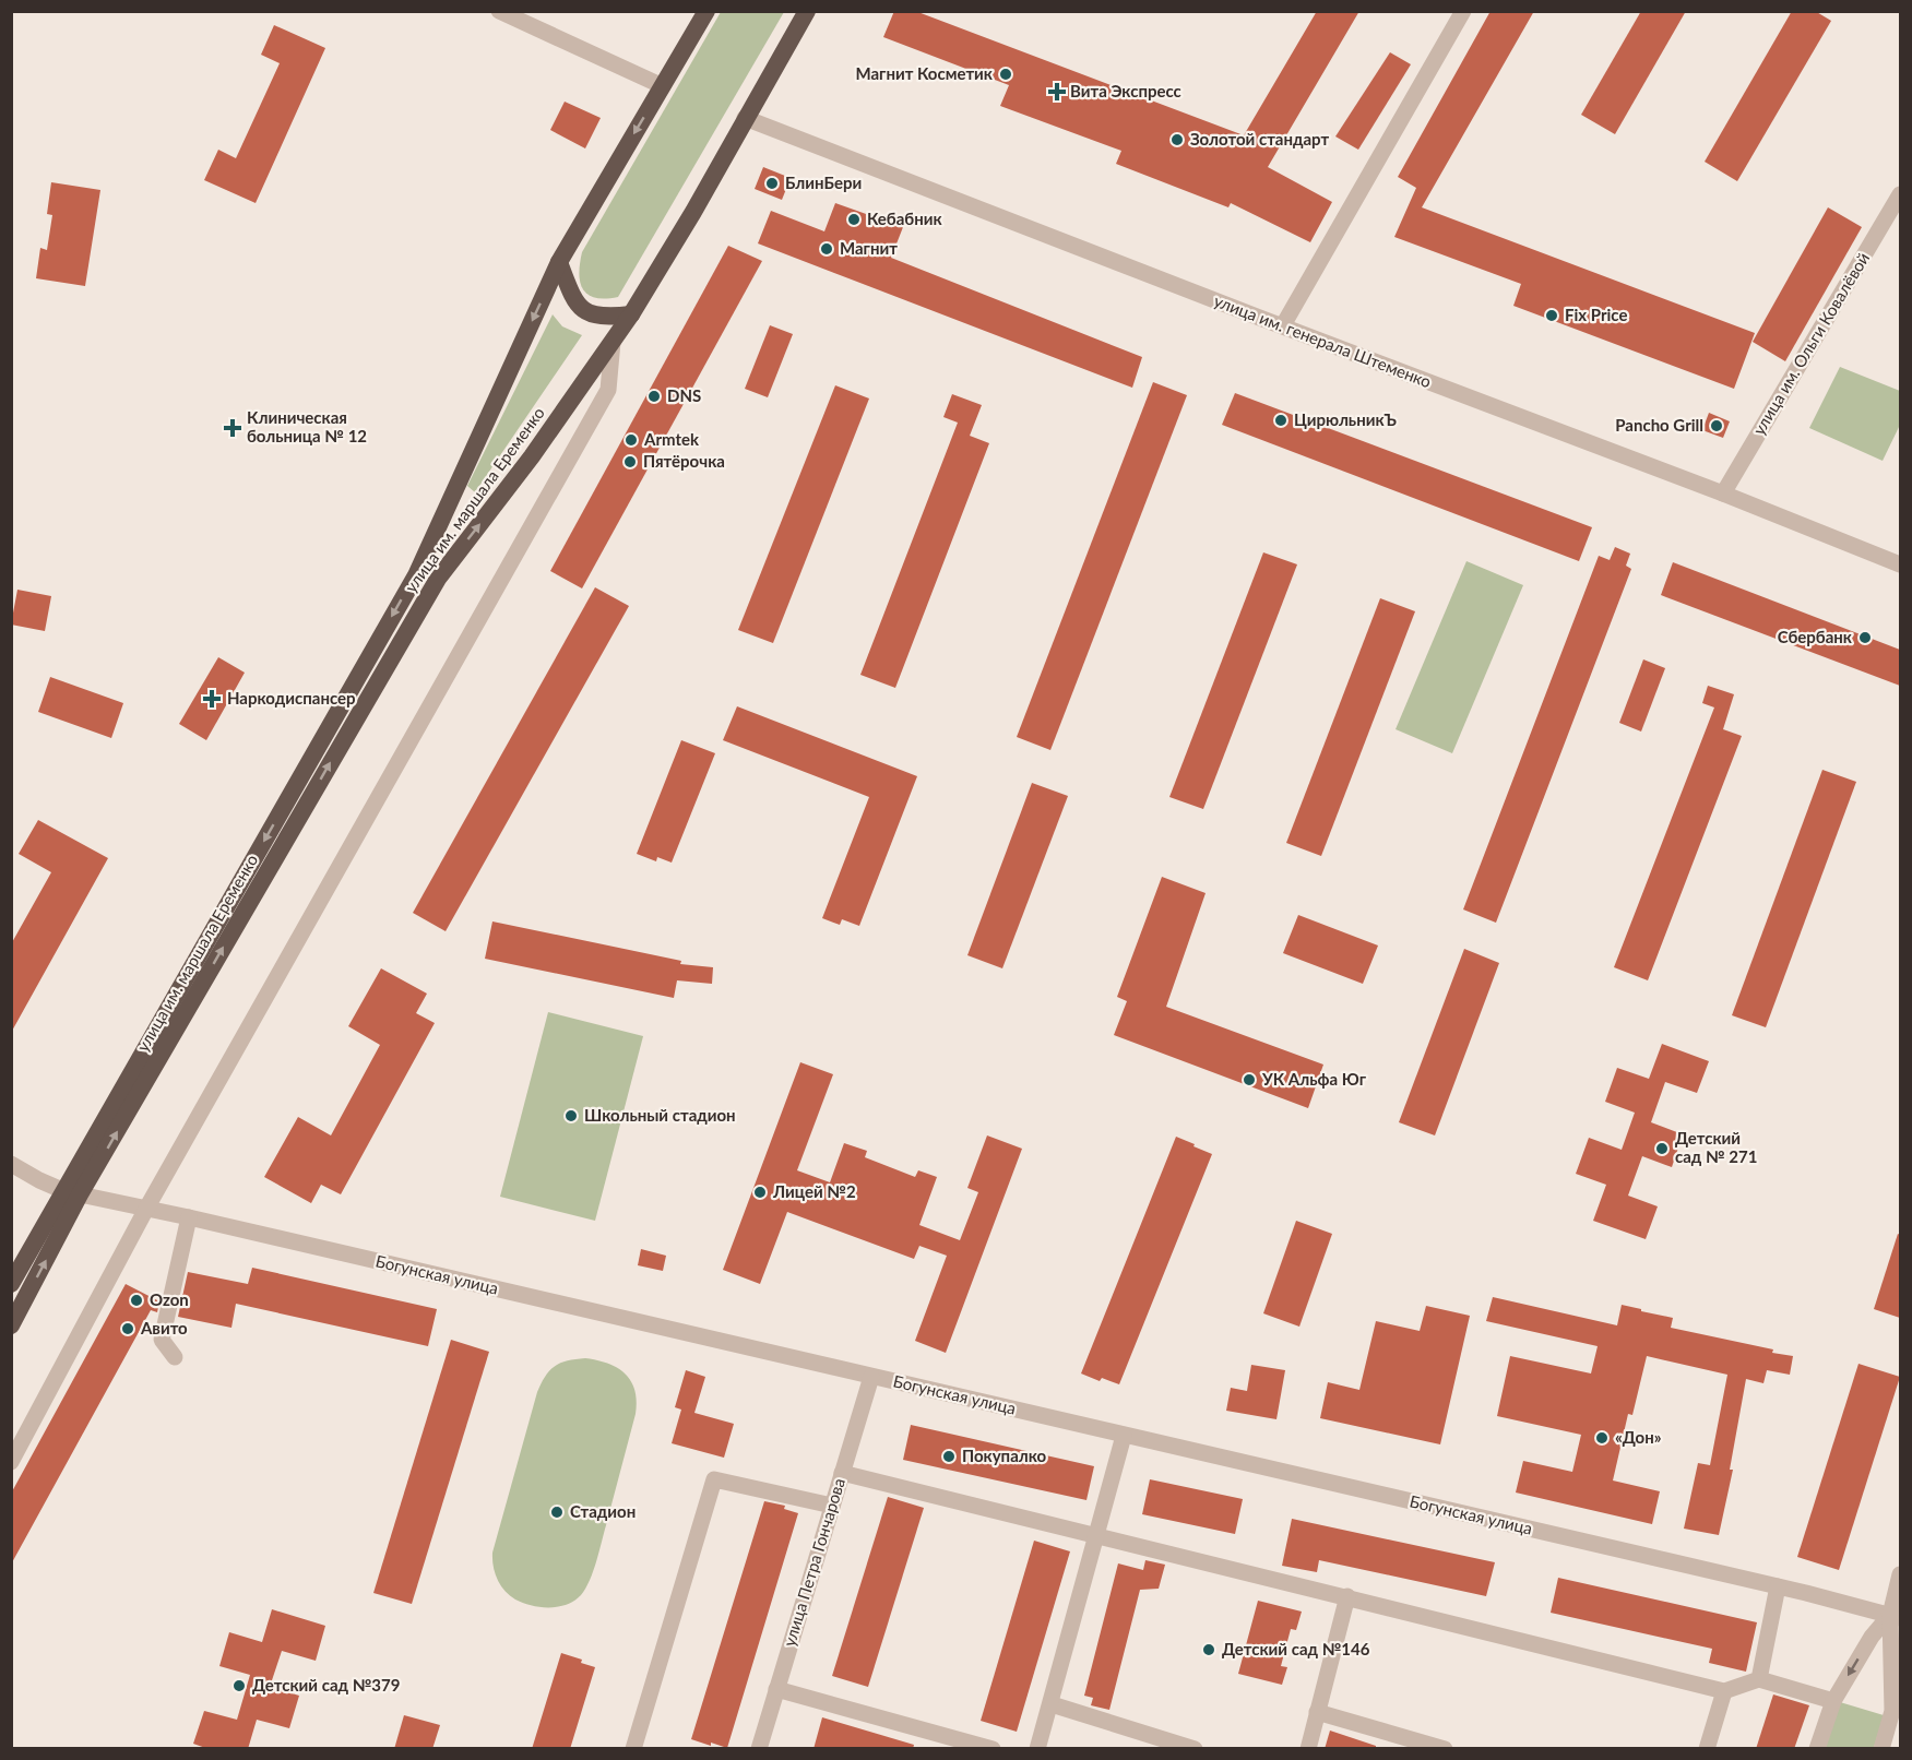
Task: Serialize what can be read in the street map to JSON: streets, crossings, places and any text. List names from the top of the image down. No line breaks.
{"streets":{"highway":["улица им. маршала Еременко"],"street":["улица им. генерала Штеменко","улица им. Ольги Ковалёвой","Богунская улица","улица Петра Гончарова"]},"crossings":[["улица им. генерала Штеменко","улица им. Ольги Ковалёвой"],["улица им. генерала Штеменко","улица им. маршала Еременко"],["улица им. маршала Еременко","Богунская улица"],["Богунская улица","улица Петра Гончарова"]],"places":{"other":["Магнит Косметик","Золотой стандарт","БлинБери","Кебабник","Магнит","Fix Price","DNS","ЦирюльникЪ","Pancho Grill","Armtek","Пятёрочка","Сбербанк","УК Альфа Юг","Школьный стадион","Детский сад № 271","Лицей №2","Ozon","Авито","«Дон»","Покупалко","Стадион","Детский сад №146","Детский сад №379"],"health":["Вита Экспресс","Клиническая больница № 12","Наркодиспансер"]}}
